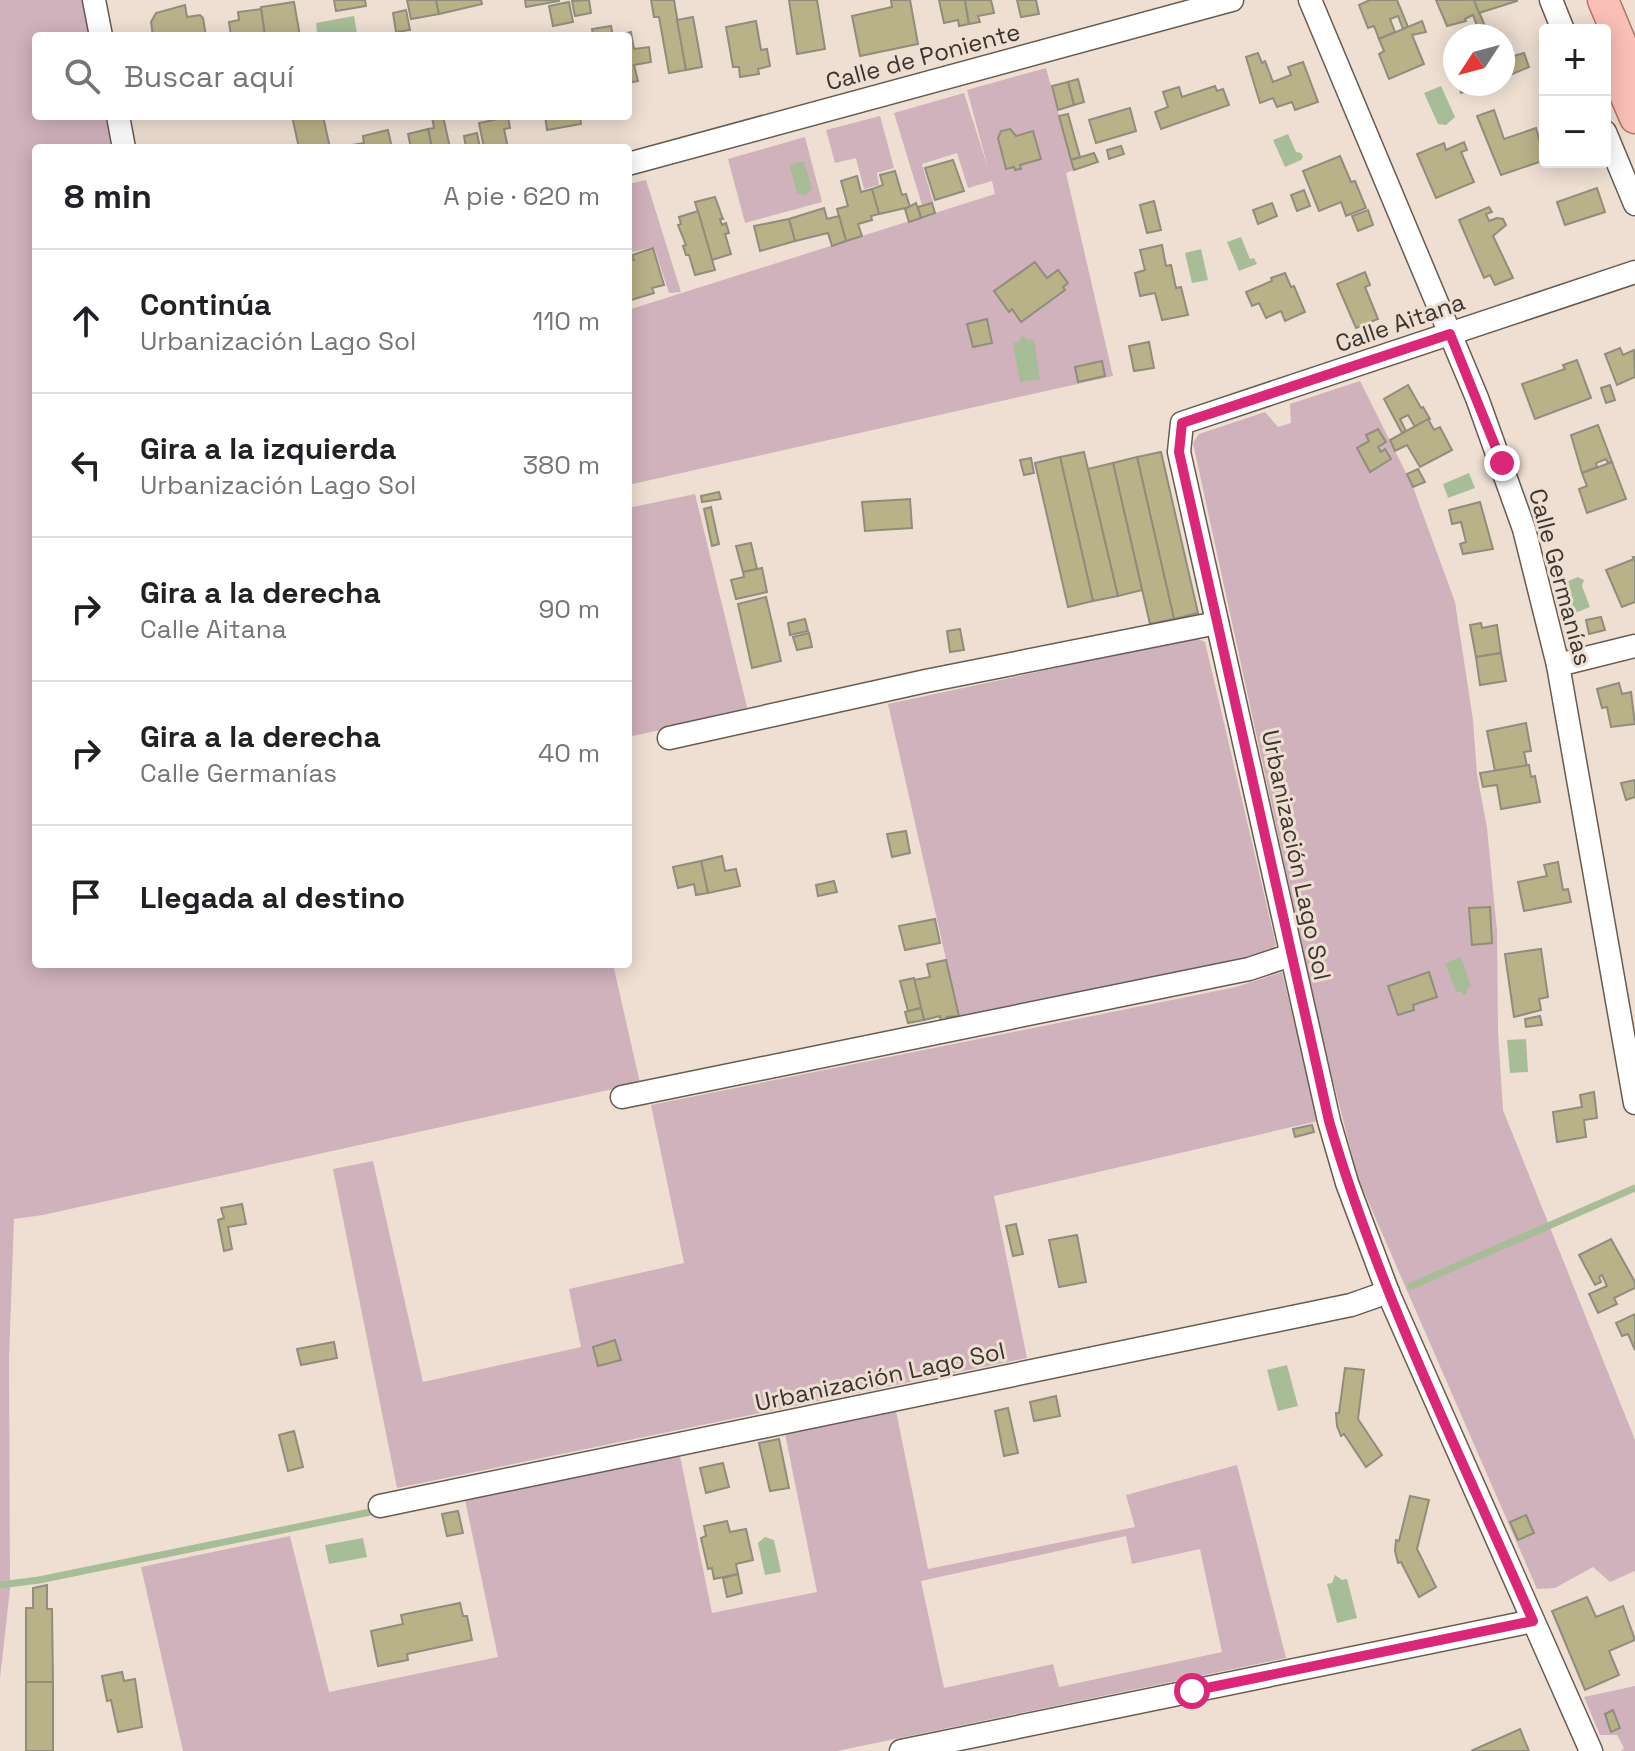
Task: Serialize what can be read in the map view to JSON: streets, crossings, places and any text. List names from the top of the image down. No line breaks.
{"streets":{"street":["Calle de Poniente","Calle Aitana","Calle Germanías","Urbanización Lago Sol"]},"crossings":[["Calle Aitana","Calle Germanías"],["Calle Aitana","Urbanización Lago Sol"]],"north":"bottom left","page":{"map_buttons":["+","−"],"search":"Buscar aquí","heading":["8 min","A pie · 620 m"],"list":[["Continúa","Urbanización Lago Sol","110 m"],["Gira a la izquierda","Urbanización Lago Sol","380 m"],["Gira a la derecha","Calle Aitana","90 m"],["Gira a la derecha","Calle Germanías","40 m"],"Llegada al destino"]}}
